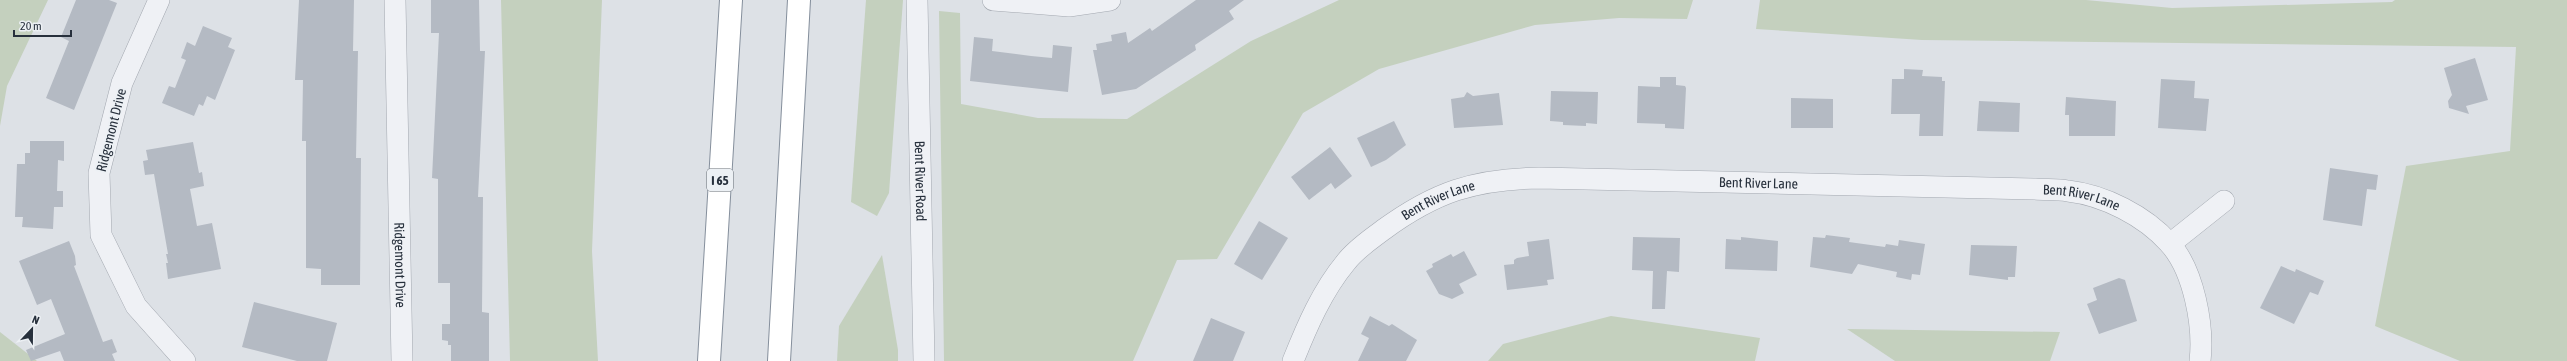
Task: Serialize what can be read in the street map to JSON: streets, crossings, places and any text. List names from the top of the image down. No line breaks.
{"streets":{"highway":["I 65"],"street":["Ridgemont Drive","Bent River Road","Bent River Lane"]},"scale_bar":"20 m","north":"top"}
